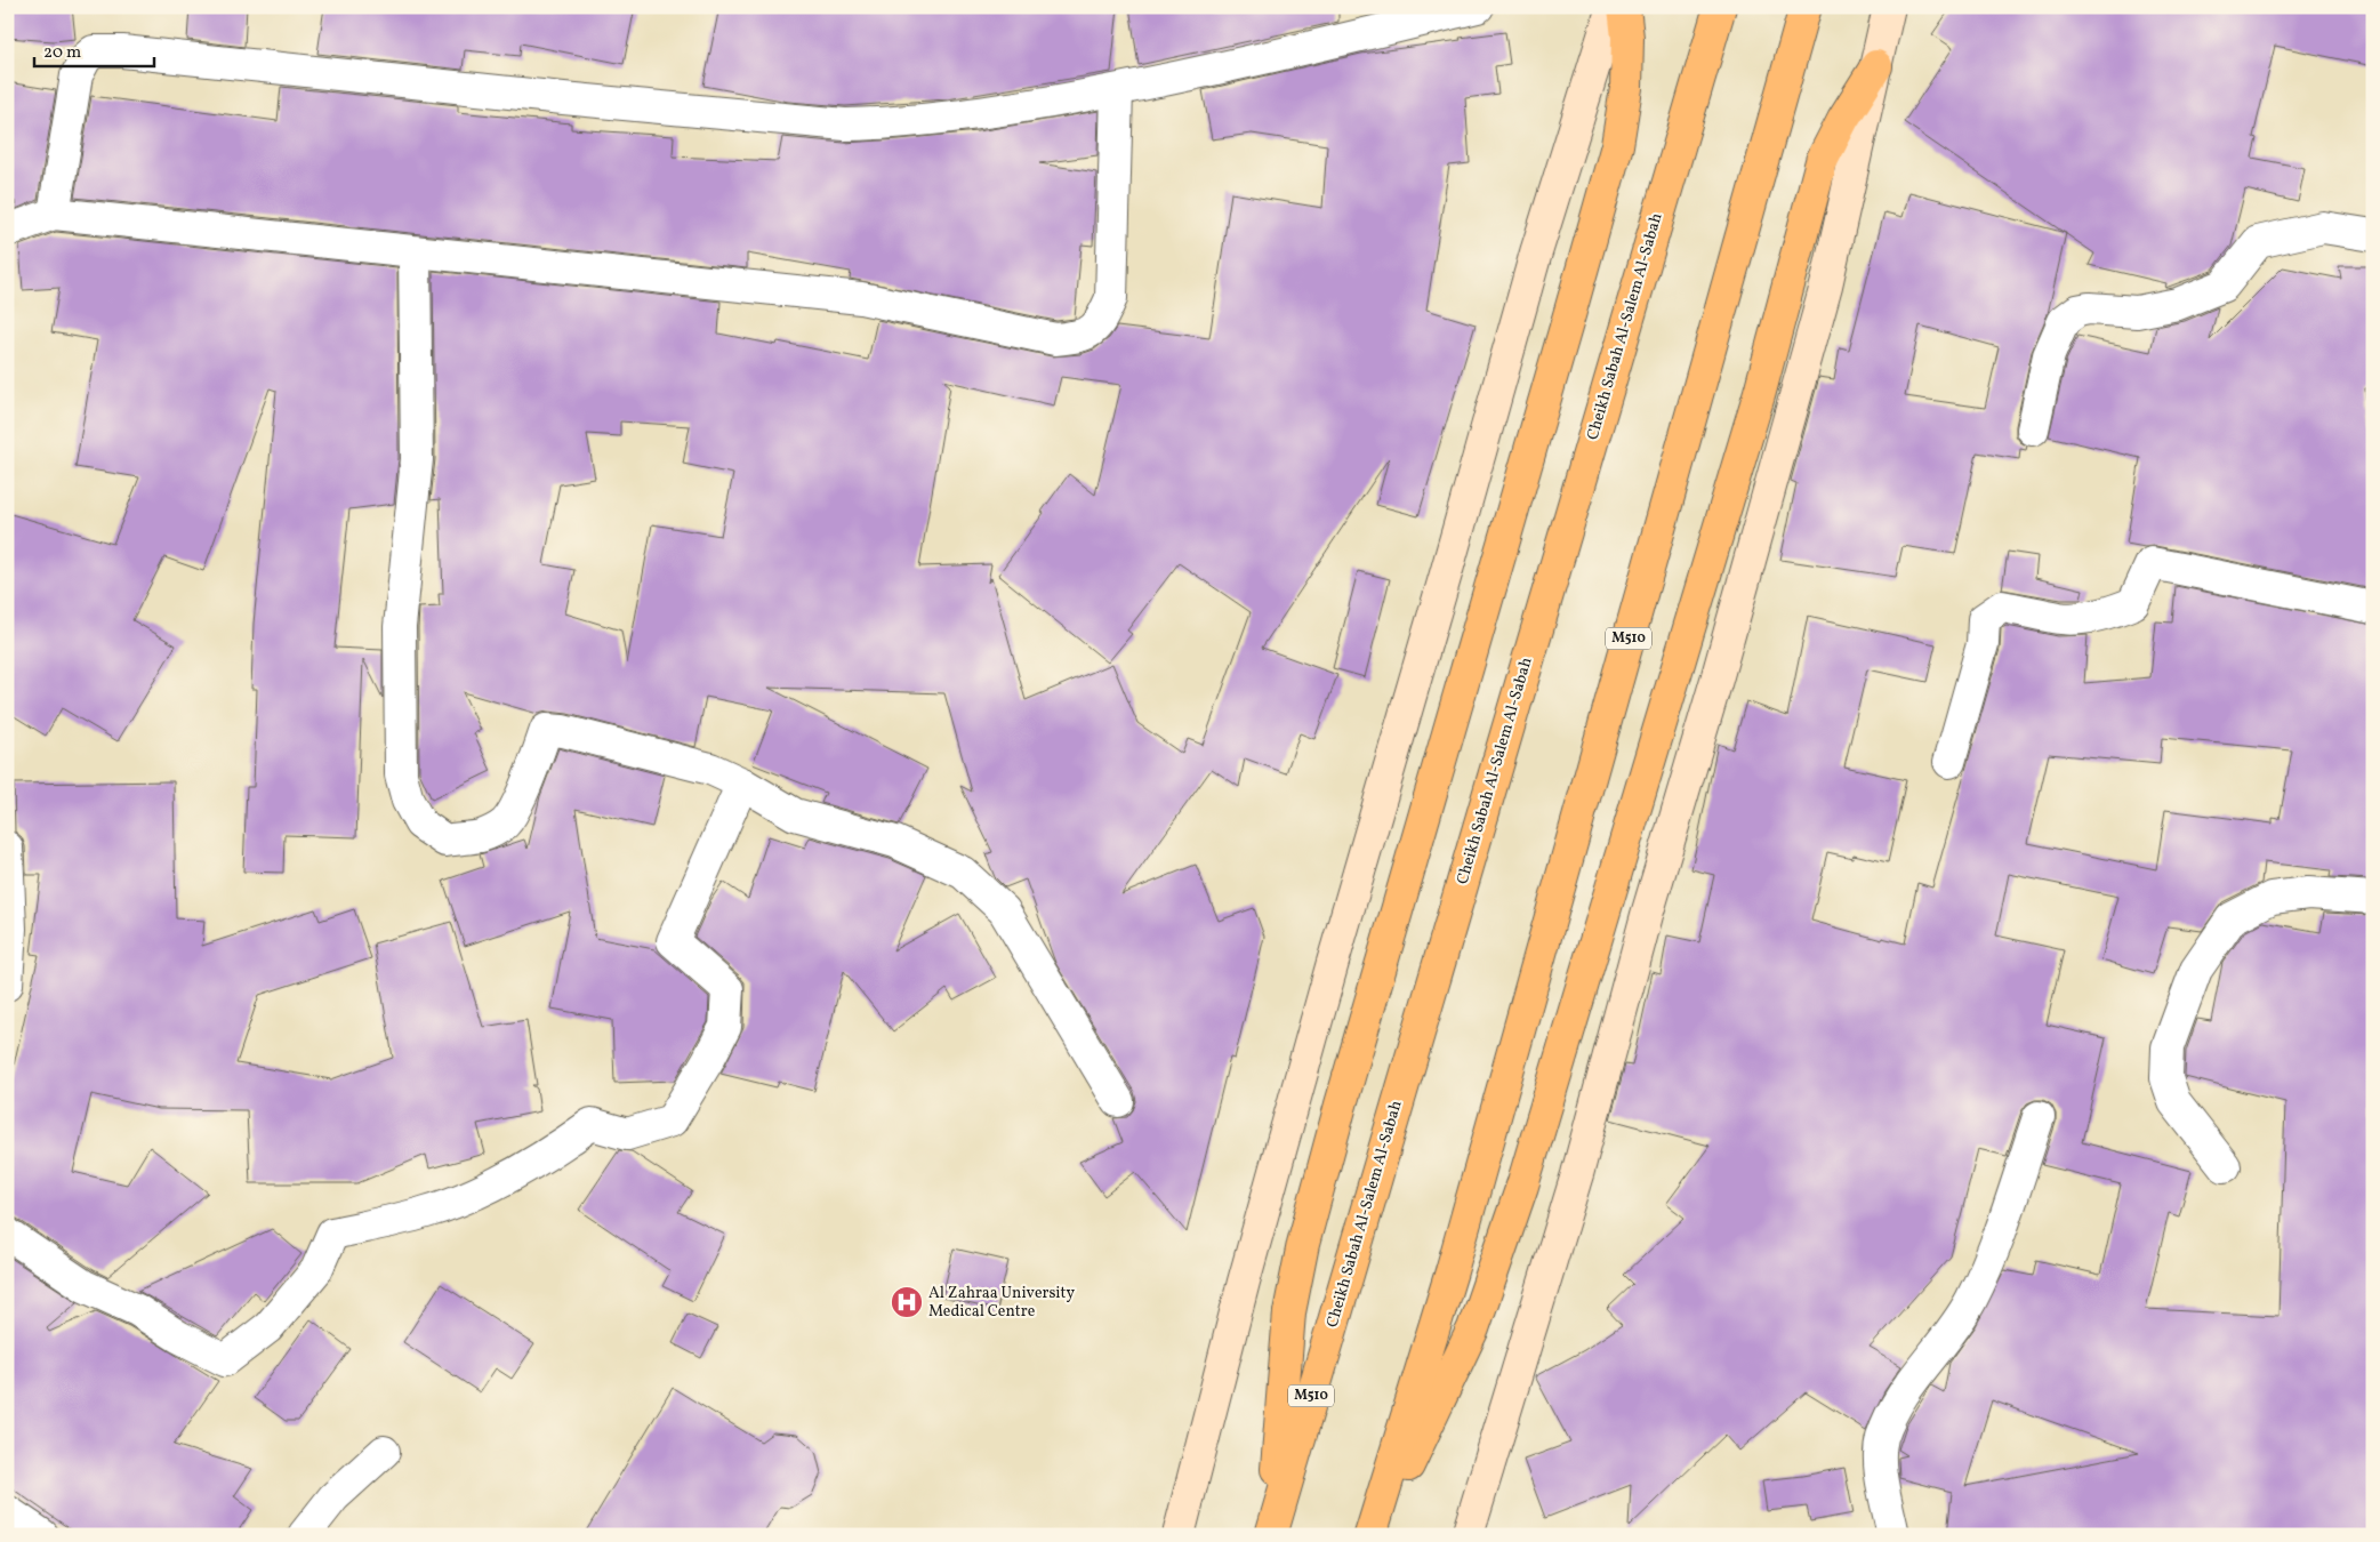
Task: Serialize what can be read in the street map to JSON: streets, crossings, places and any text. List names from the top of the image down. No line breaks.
{"streets":{"highway":["Cheikh Sabah Al-Salem Al-Sabah","M510"]},"places":{"hospital":["Al Zahraa University Medical Centre"]},"scale_bar":"20 m"}
